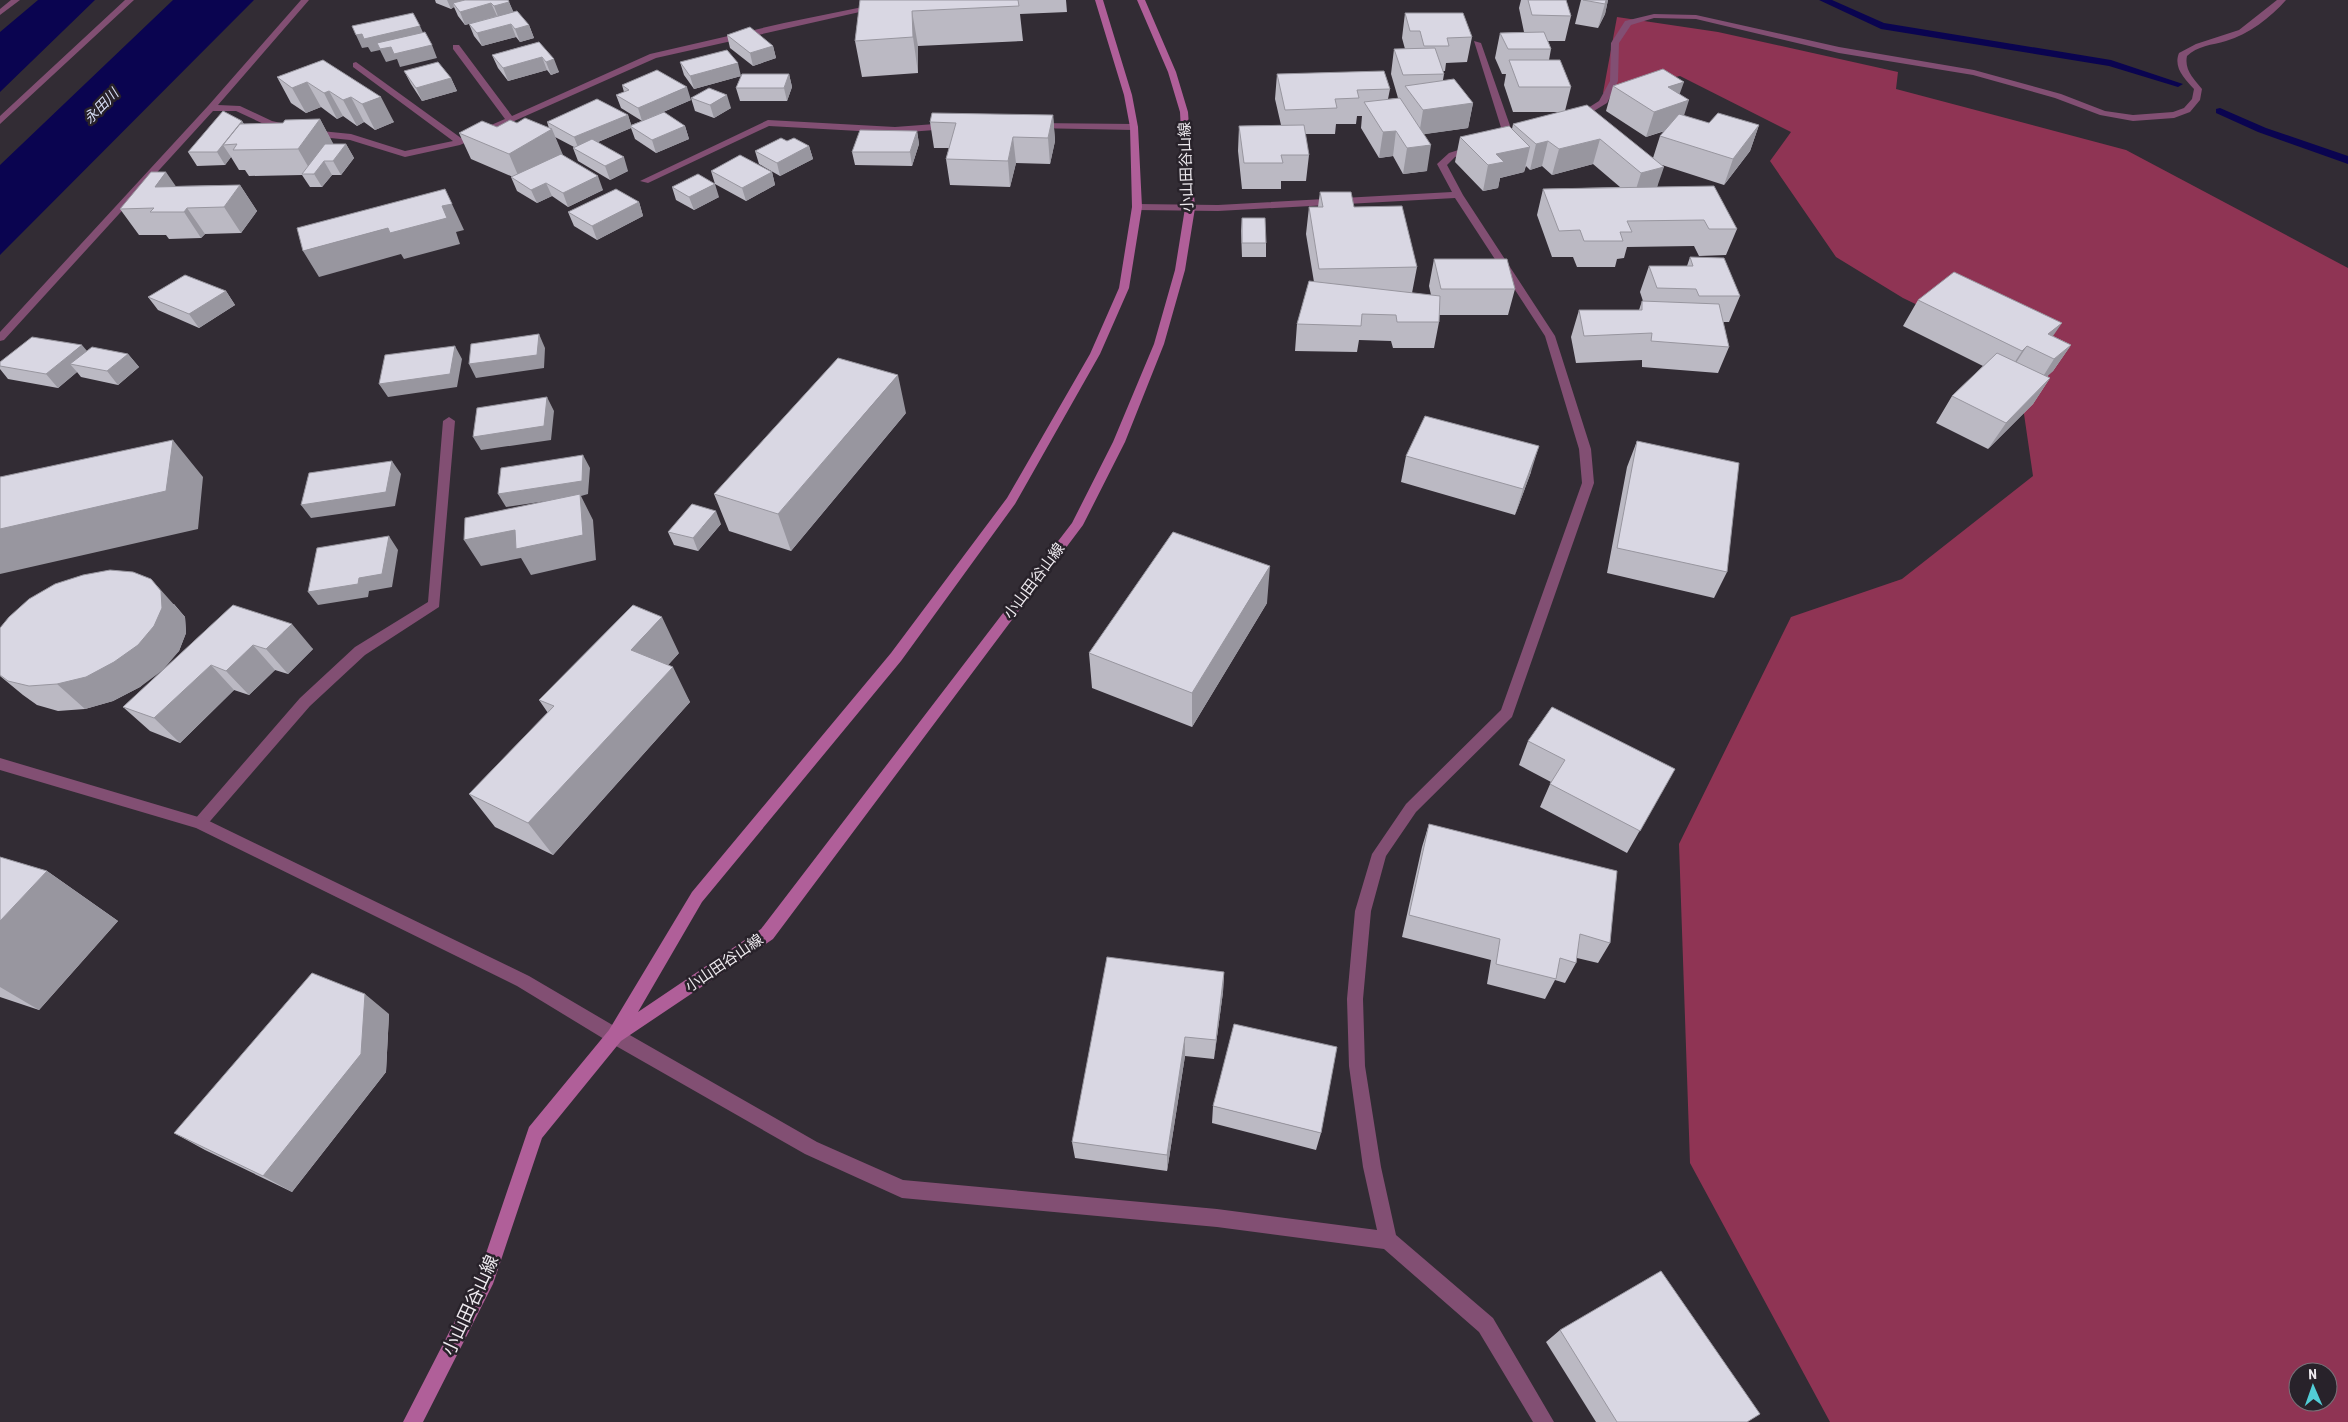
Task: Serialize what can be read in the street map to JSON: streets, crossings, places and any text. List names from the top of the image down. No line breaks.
{"streets":{"main road":["小山田谷山線"]},"water":["永田川"],"north":"top"}
